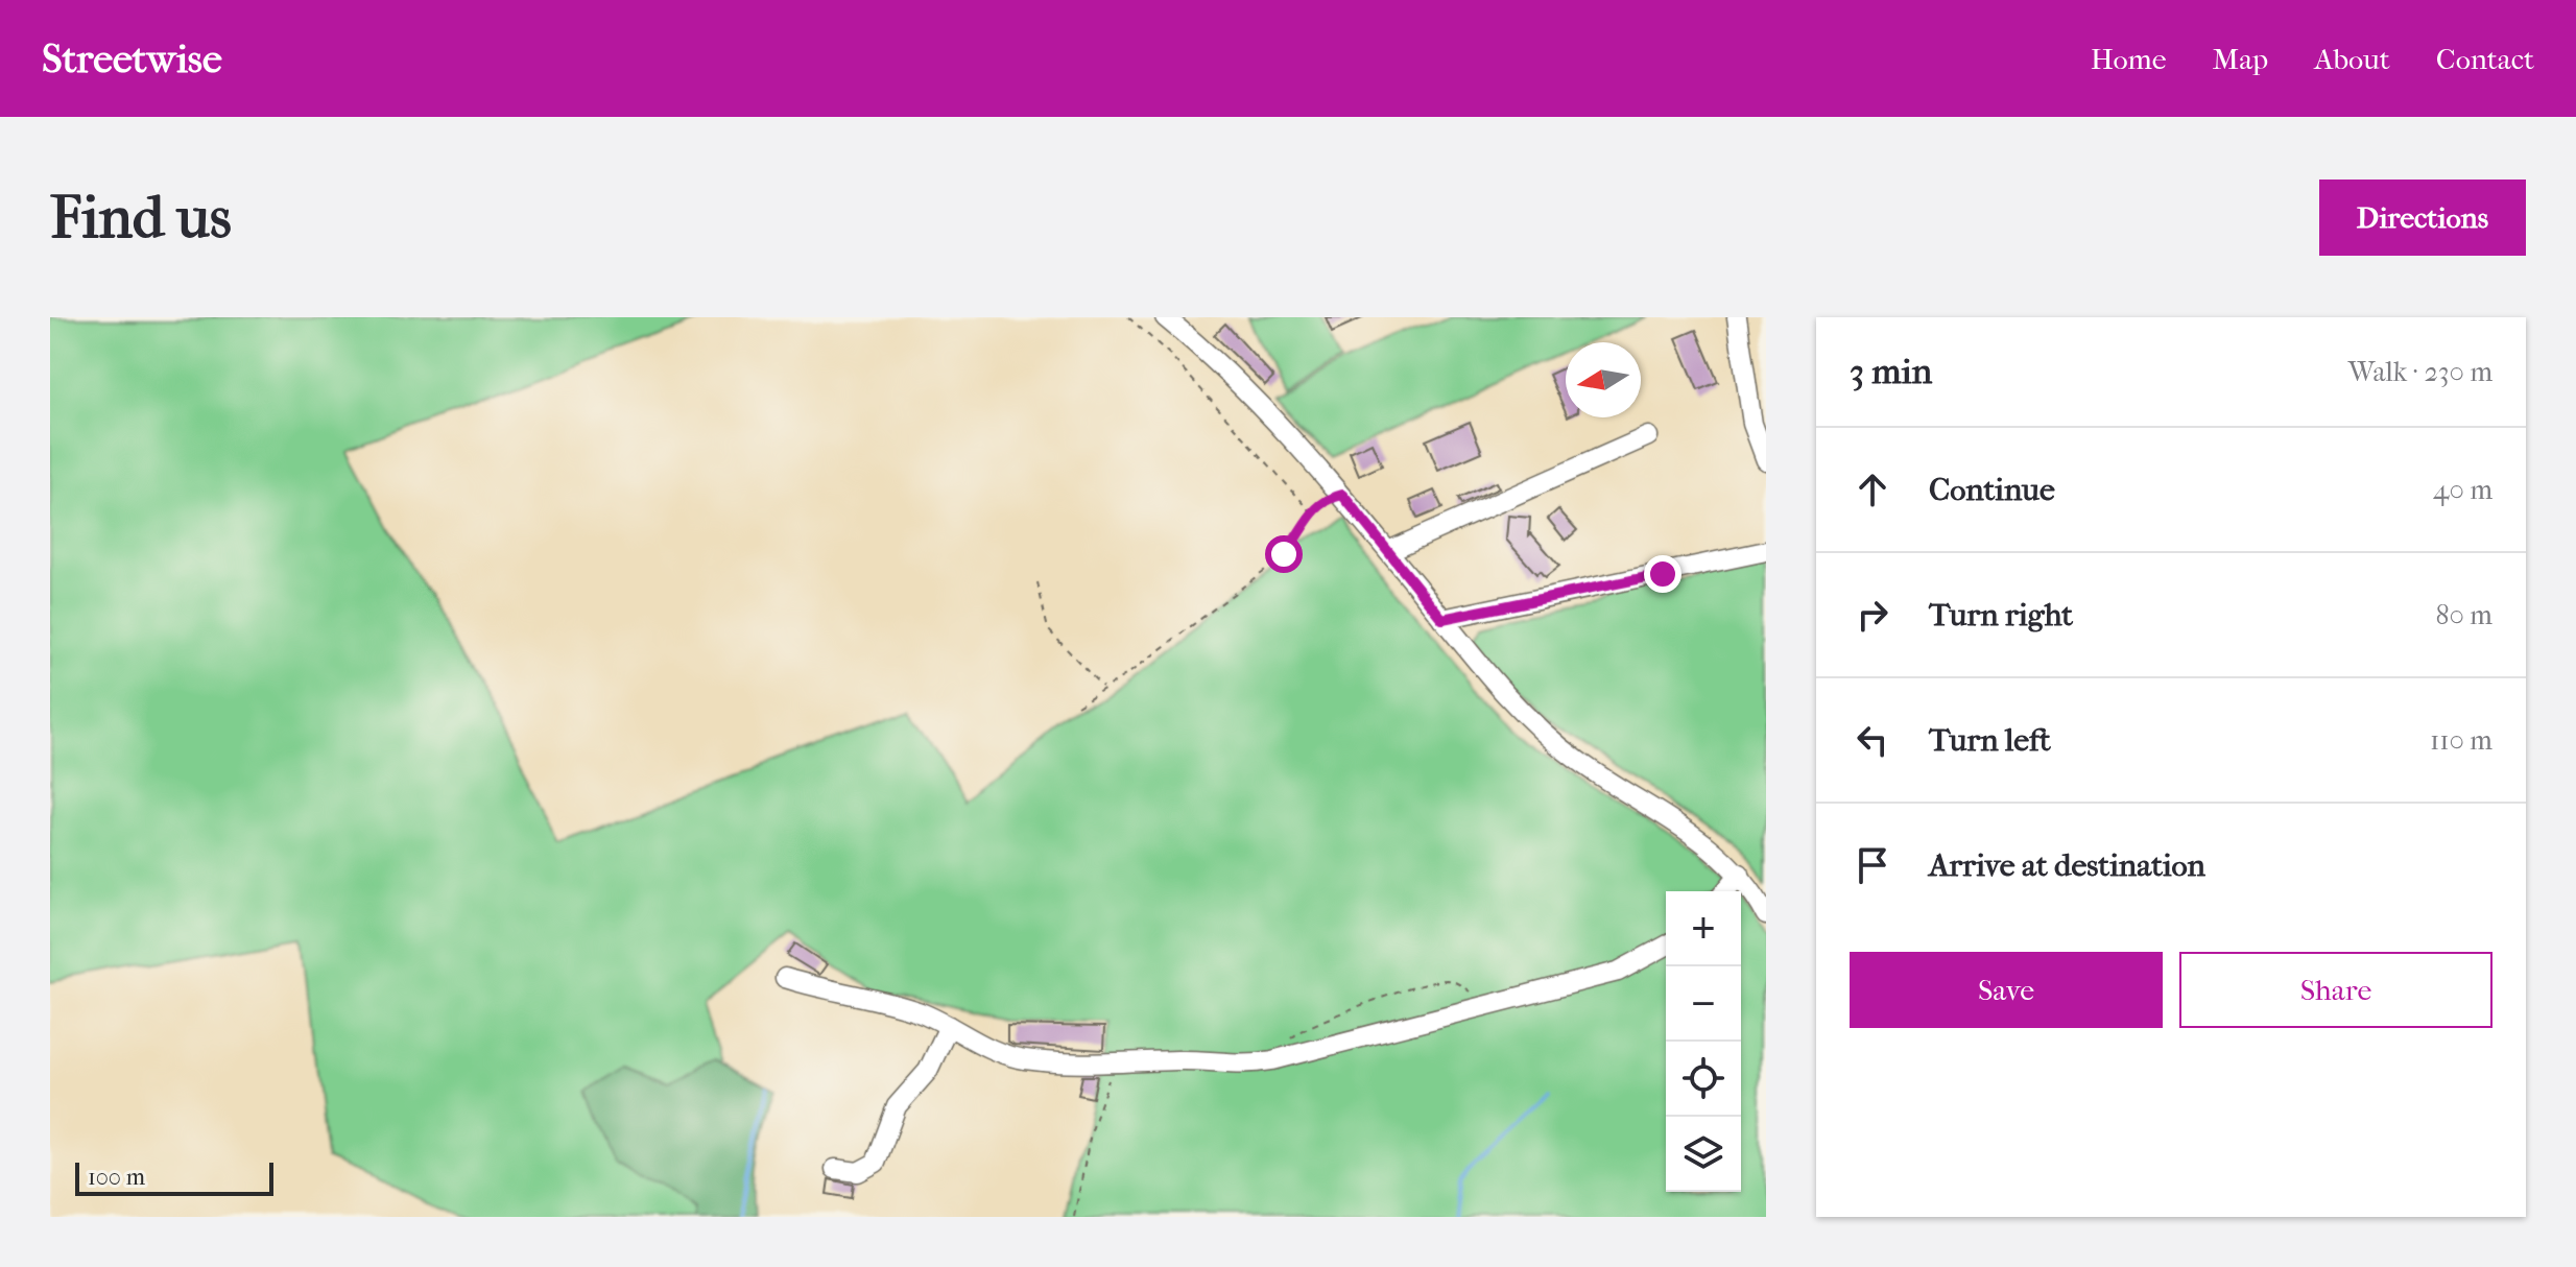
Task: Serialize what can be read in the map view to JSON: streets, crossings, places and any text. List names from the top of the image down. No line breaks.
{"scale_bar":"100 m","north":"left","page":{"header":"Streetwise","nav":["Home","Map","About","Contact"],"buttons":["Directions",["Save","Share"]],"title":"Find us","heading":["3 min","Walk · 230 m"],"list":[["Continue","40 m"],["Turn right","80 m"],["Turn left","110 m"],"Arrive at destination"],"map_buttons":["+","−"],"scale":"100 m"}}
